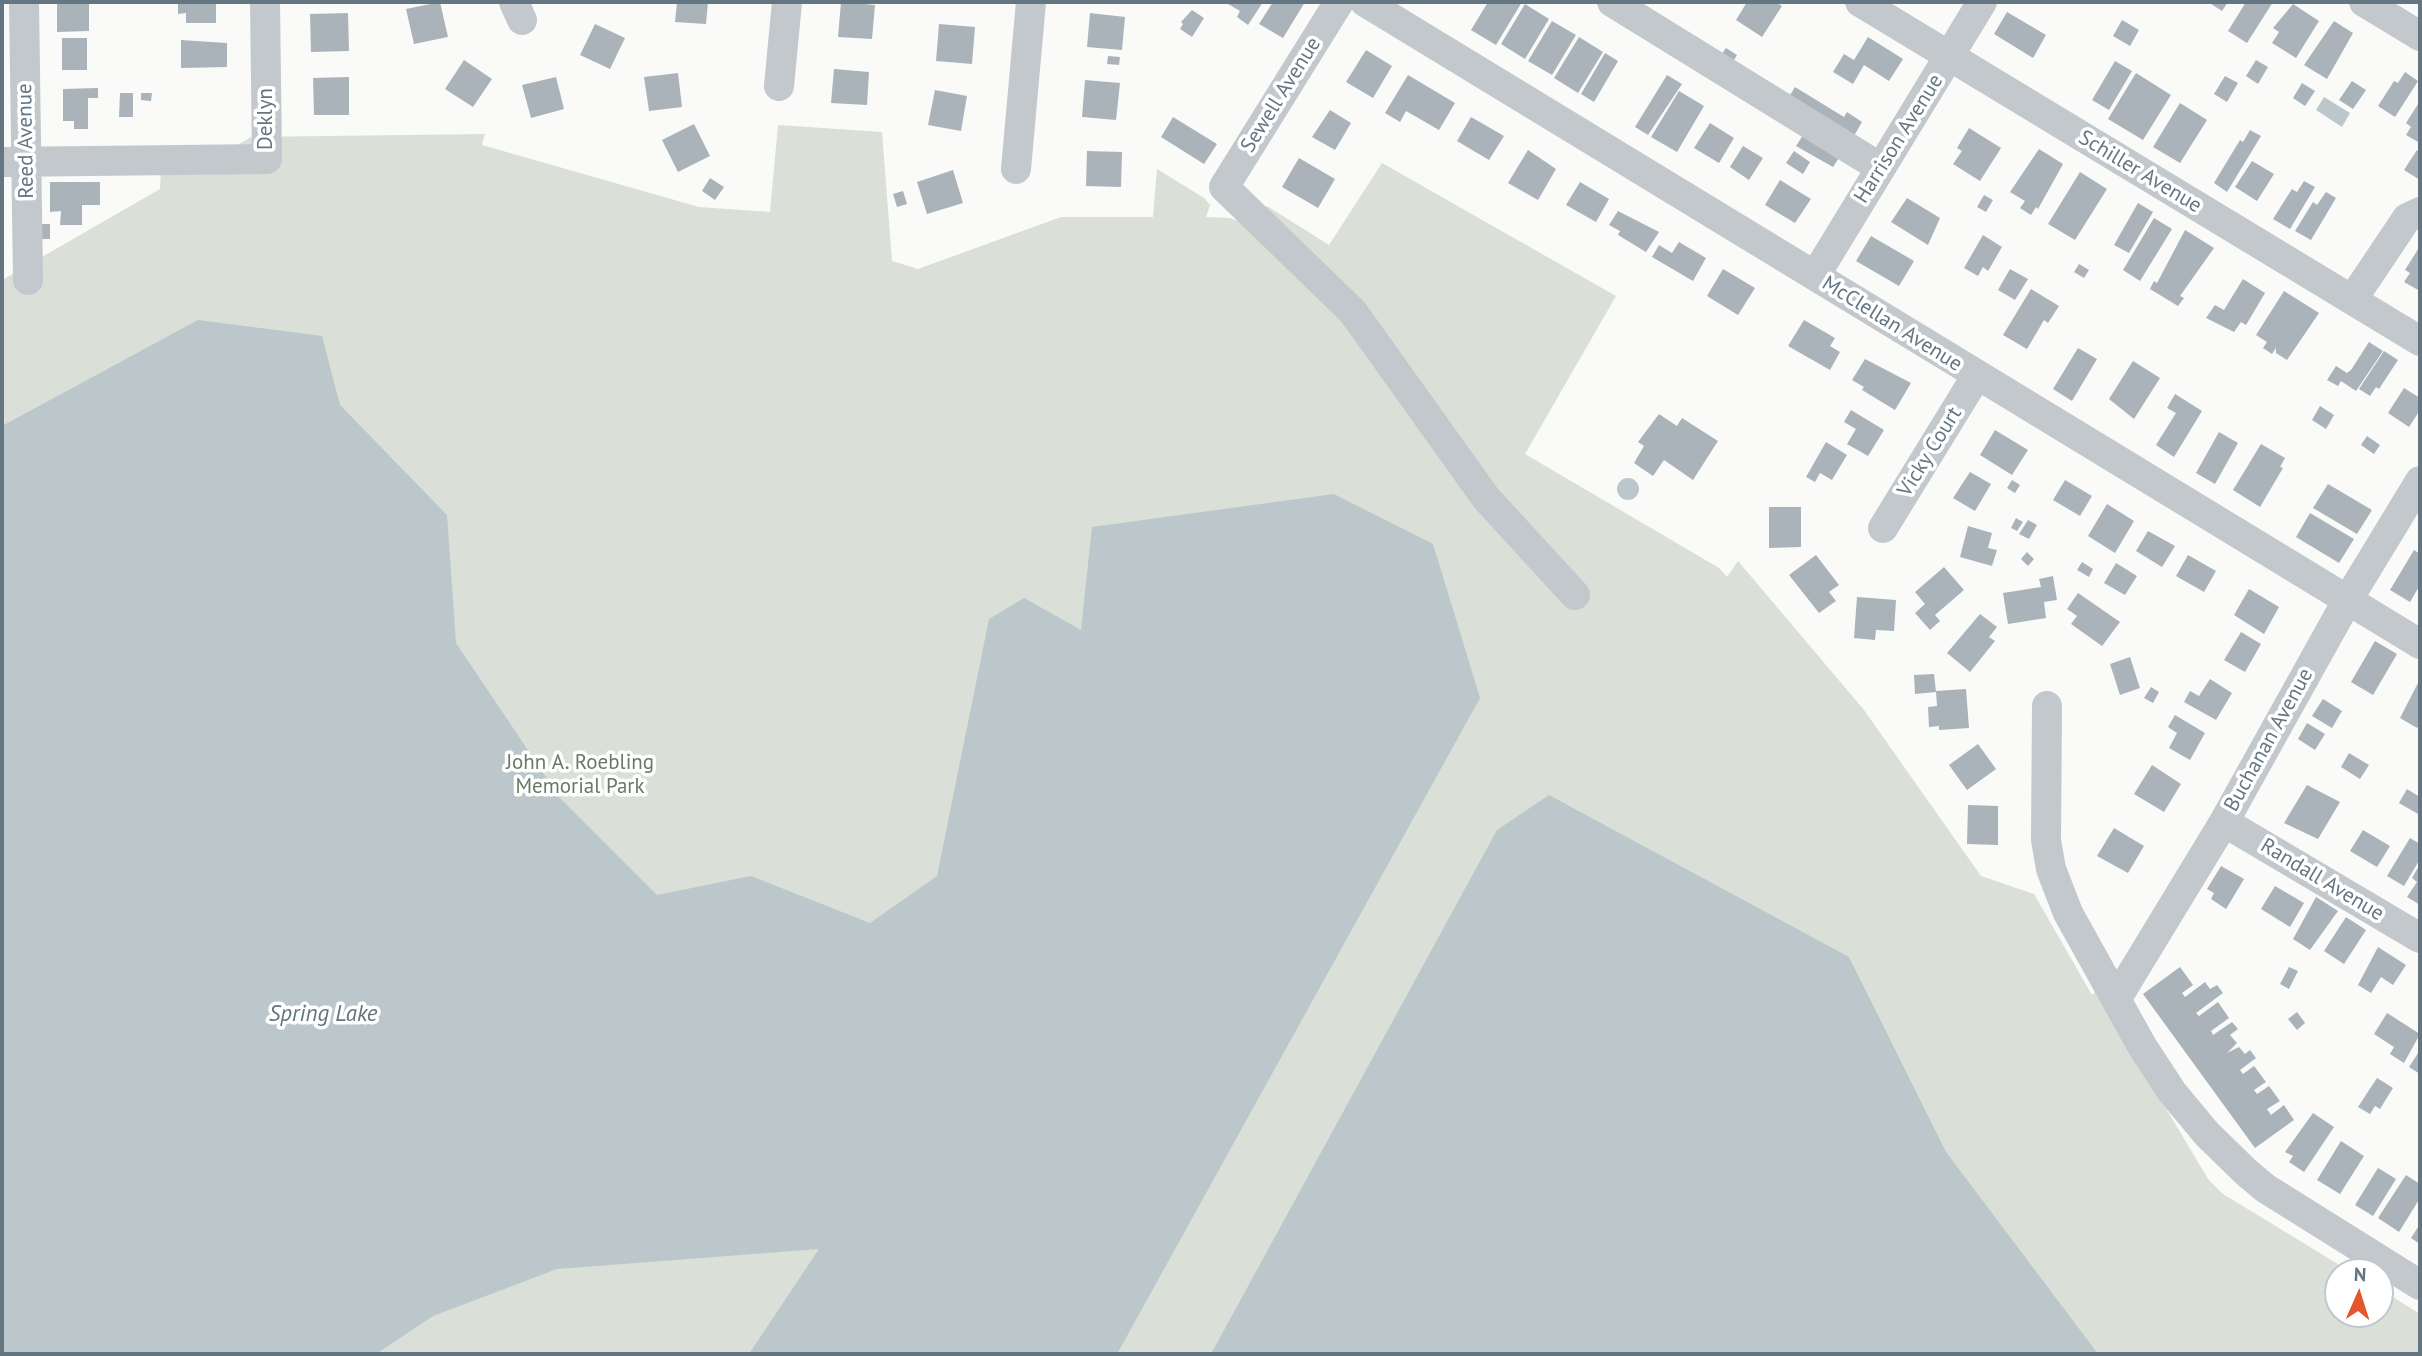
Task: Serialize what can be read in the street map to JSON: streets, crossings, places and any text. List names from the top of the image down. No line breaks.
{"streets":{"street":["Sewell Avenue","Deklyn","Harrison Avenue","Reed Avenue","Schiller Avenue","McClellan Avenue","Vicky Court","Buchanan Avenue","Randall Avenue"]},"crossings":[["Deklyn","Reed Avenue"],["Harrison Avenue","Schiller Avenue"],["Harrison Avenue","McClellan Avenue"],["McClellan Avenue","Vicky Court"],["McClellan Avenue","Buchanan Avenue"],["Buchanan Avenue","Randall Avenue"]],"water":["Spring Lake"],"parks":["John A. Roebling Memorial Park"],"north":"top"}
